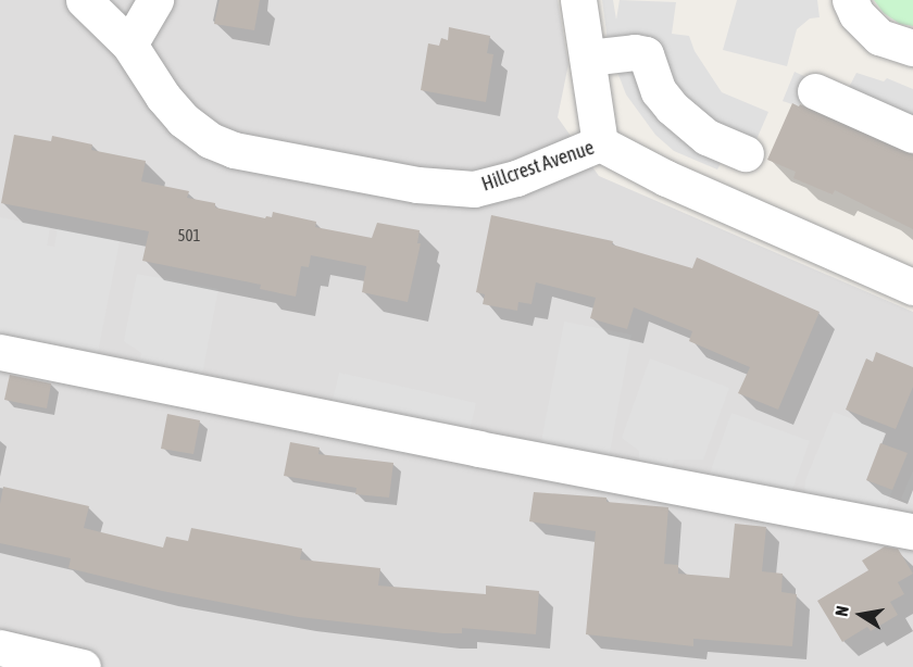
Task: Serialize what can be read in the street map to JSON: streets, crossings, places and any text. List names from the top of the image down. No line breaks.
{"streets":{"street":["Hillcrest Avenue"]},"house_numbers":["501"],"north":"left"}
